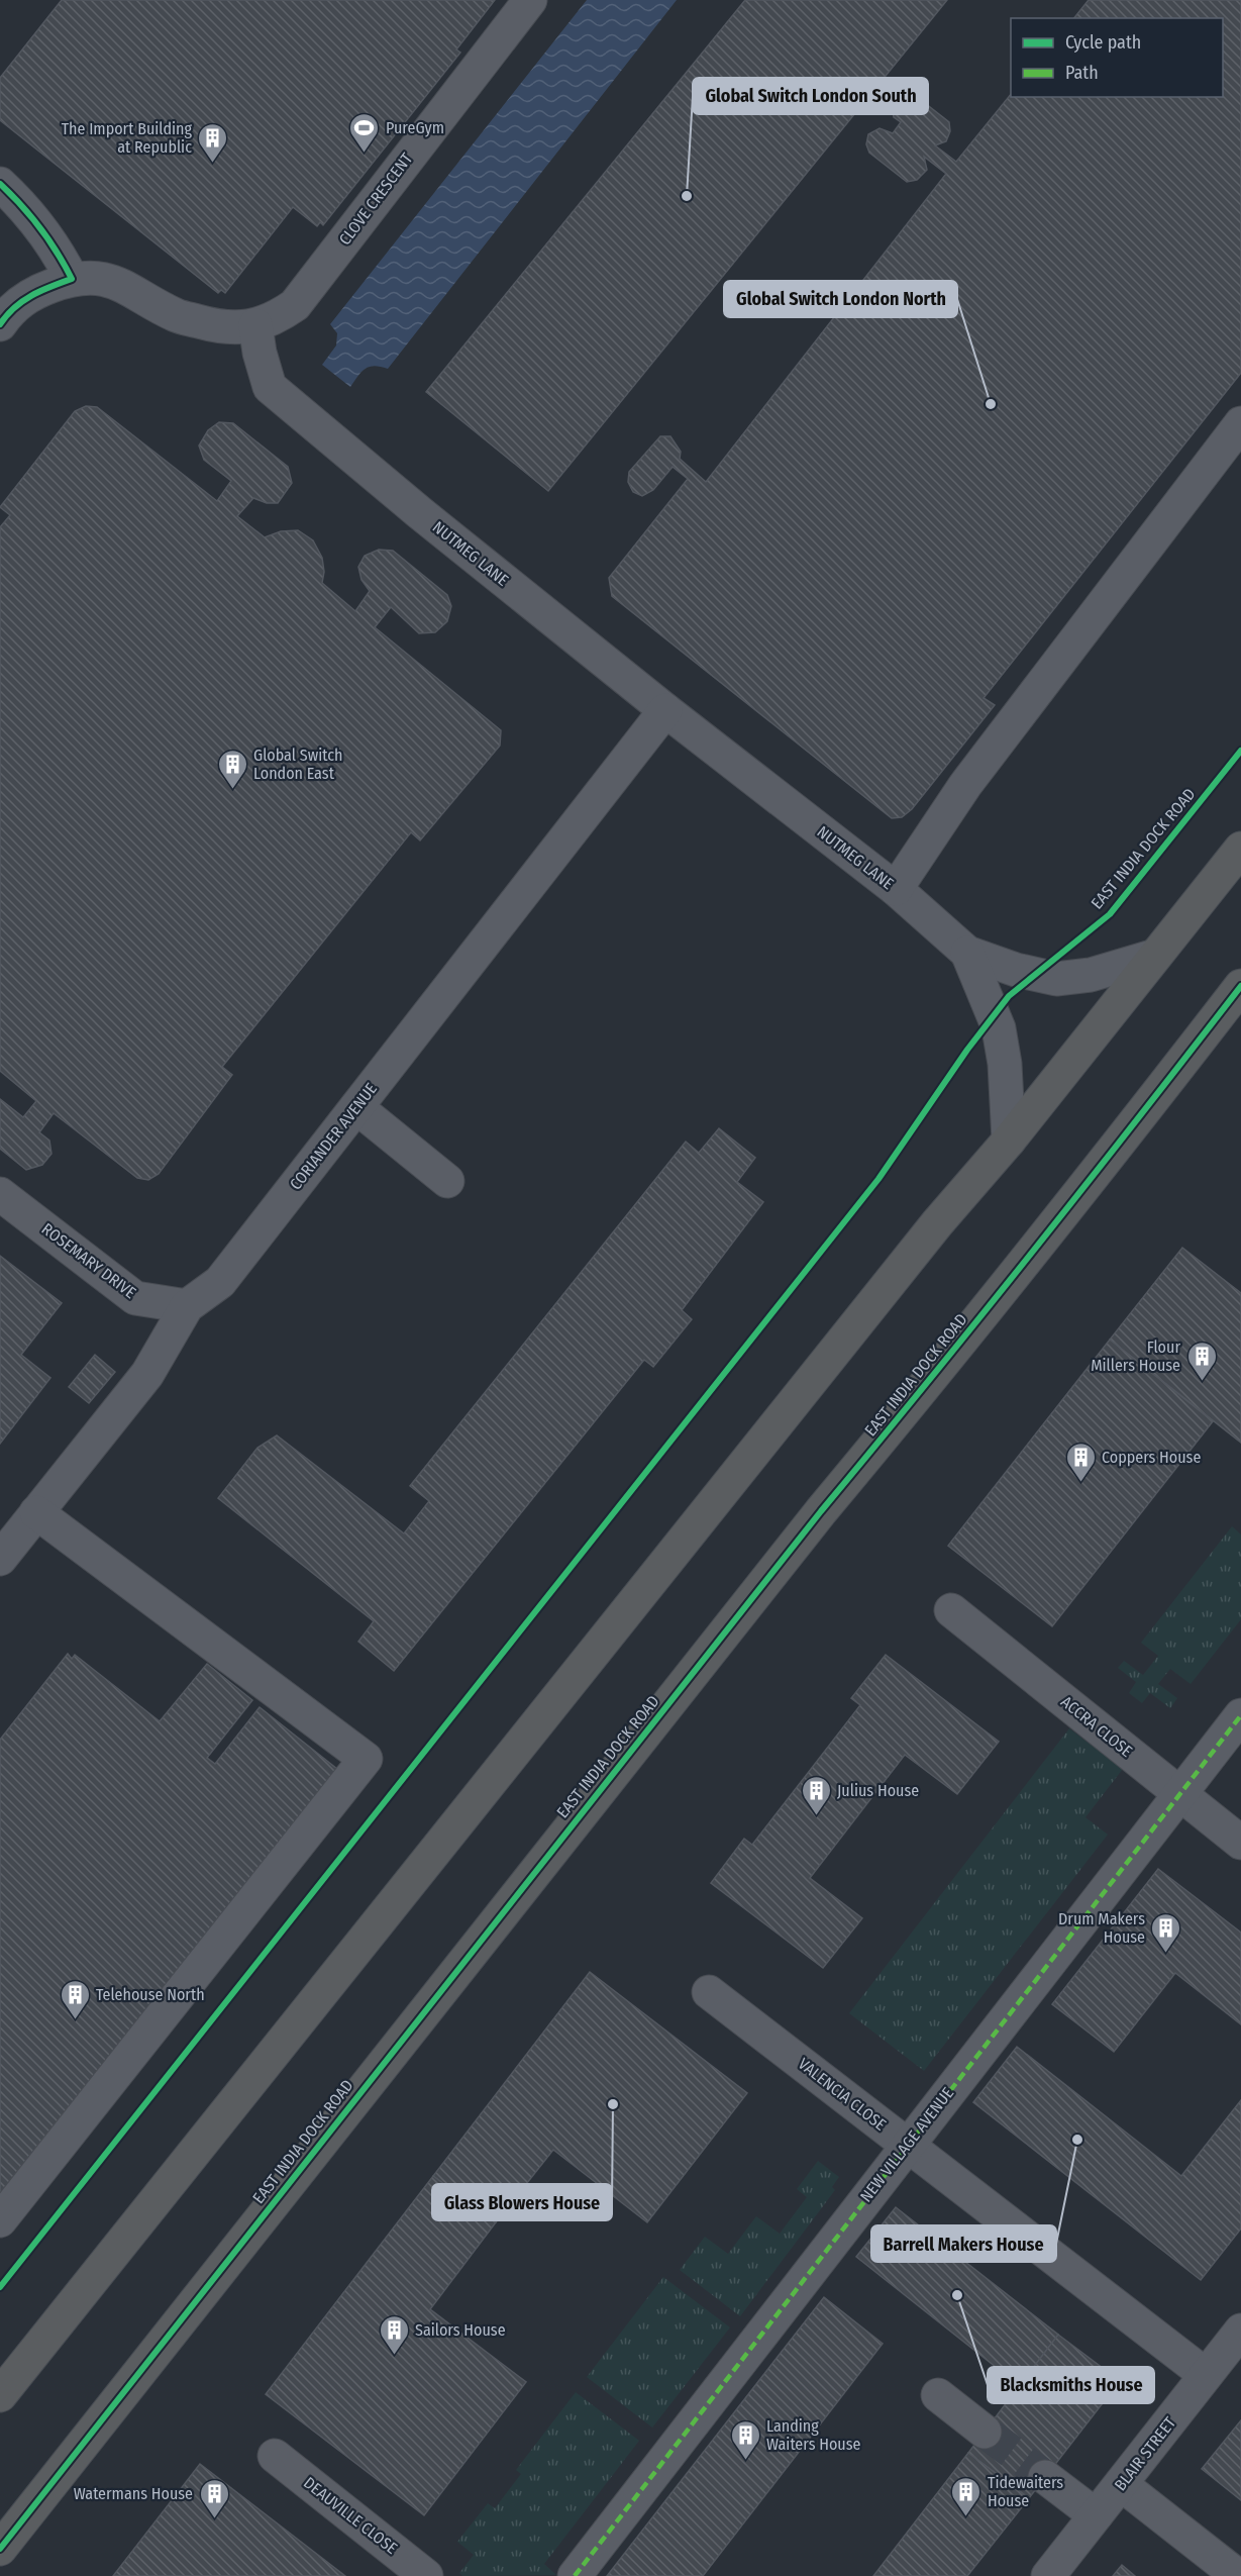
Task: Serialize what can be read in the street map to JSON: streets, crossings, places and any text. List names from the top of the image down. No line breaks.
{"streets":{"highway":["EAST INDIA DOCK ROAD"],"street":["CLOVE CRESCENT","NUTMEG LANE","CORIANDER AVENUE","ROSEMARY DRIVE","ACCRA CLOSE","VALENCIA CLOSE","NEW VILLAGE AVENUE","BLAIR STREET","DEAUVILLE CLOSE"]},"crossings":[["CLOVE CRESCENT","NUTMEG LANE"],["NUTMEG LANE","CORIANDER AVENUE"],["CORIANDER AVENUE","ROSEMARY DRIVE"],["ACCRA CLOSE","NEW VILLAGE AVENUE"],["VALENCIA CLOSE","NEW VILLAGE AVENUE"],["VALENCIA CLOSE","BLAIR STREET"]],"places":{"sports":["PureGym"],"building":["The Import Building at Republic","Global Switch London East","Flour Millers House","Coppers House","Julius House","Drum Makers House","Telehouse North","Sailors House","Landing Waiters House","Tidewaiters House","Watermans House"],"other":["Global Switch London South","Global Switch London North","Glass Blowers House","Barrell Makers House","Blacksmiths House"]},"legend":["Cycle path","Path"]}
